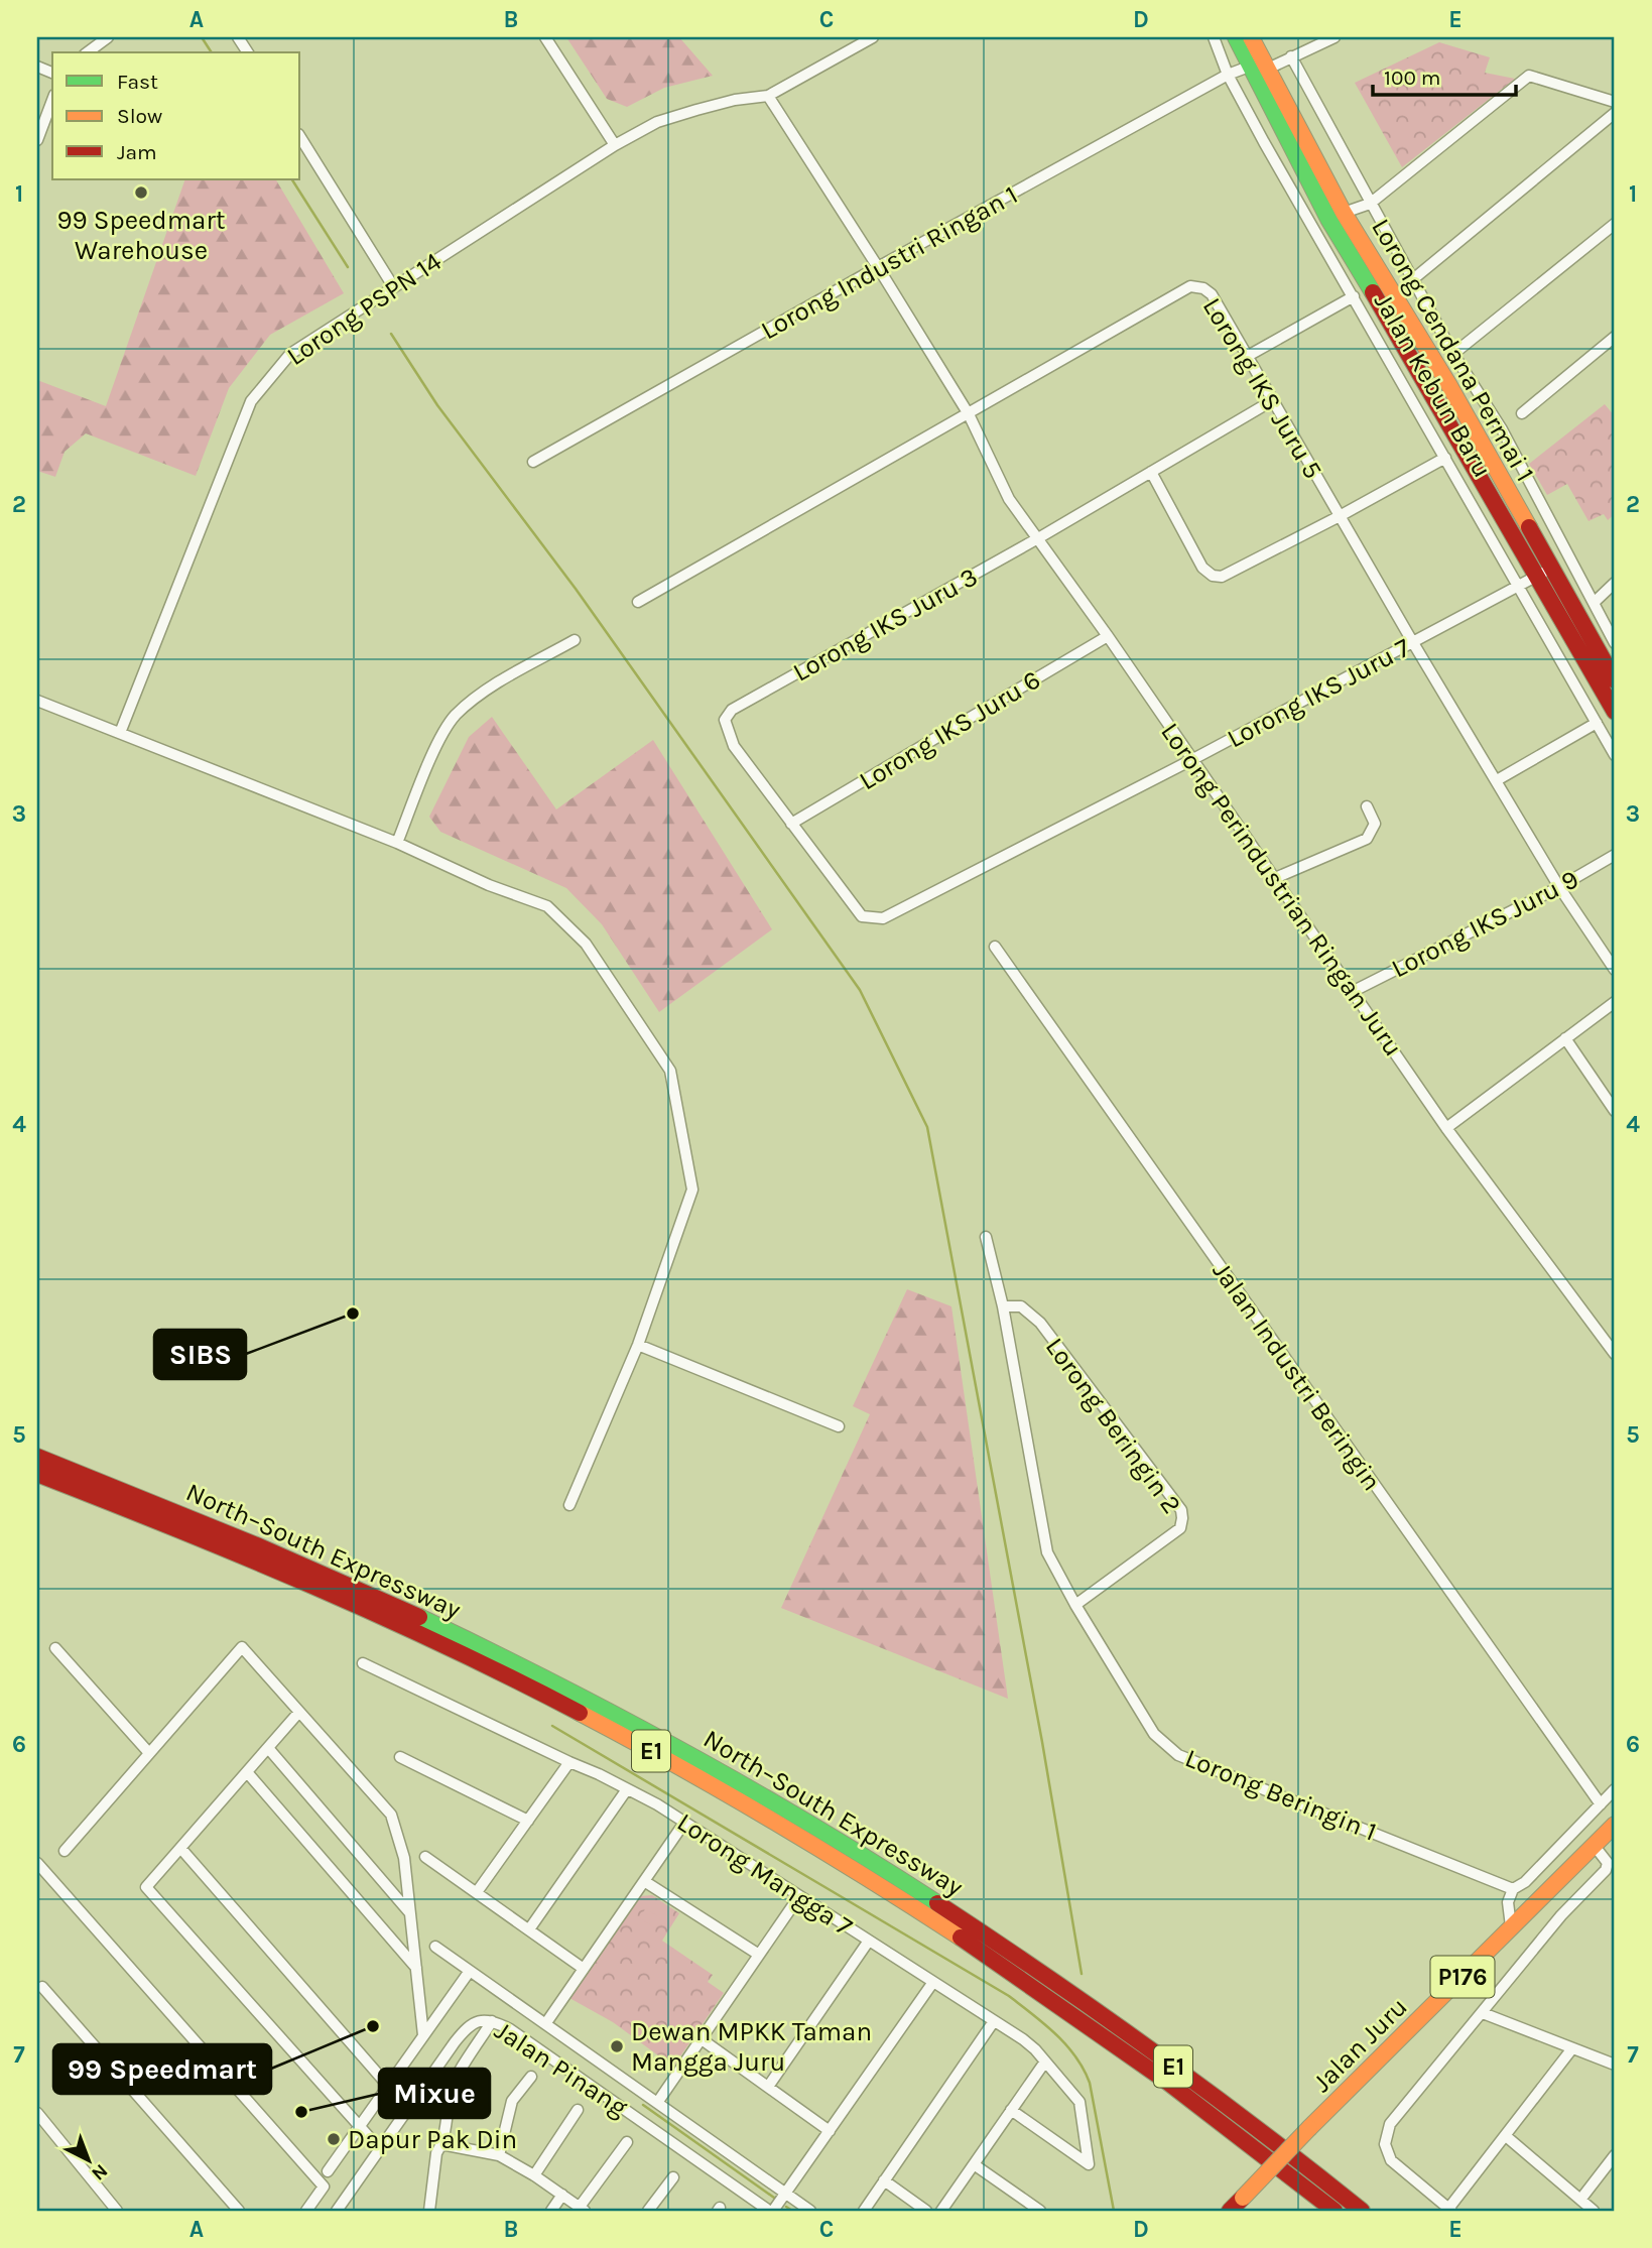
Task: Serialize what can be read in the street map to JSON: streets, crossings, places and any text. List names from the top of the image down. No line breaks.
{"streets":{"main road":["Jalan Kebun Baru","North–South Expressway","E1","P176","Jalan Juru"],"street":["Lorong Industri Ringan 1","Lorong PSPN 14","Lorong Cendana Permai 1","Lorong IKS Juru 5","Lorong IKS Juru 3","Lorong IKS Juru 7","Lorong IKS Juru 6","Lorong Perindustrian Ringan Juru","Lorong IKS Juru 9","Jalan Industri Beringin","Lorong Beringin 2","Lorong Beringin 1","Lorong Mangga 7","Jalan Pinang"]},"crossings":[["Lorong Industri Ringan 1","Jalan Kebun Baru"],["Lorong Industri Ringan 1","Lorong Perindustrian Ringan Juru"],["Lorong PSPN 14","Lorong Perindustrian Ringan Juru"],["Jalan Kebun Baru","Lorong IKS Juru 7"],["Lorong IKS Juru 5","Lorong IKS Juru 3"],["Lorong IKS Juru 5","Lorong IKS Juru 7"],["Lorong IKS Juru 5","Lorong Perindustrian Ringan Juru"],["Lorong IKS Juru 5","Lorong IKS Juru 9"],["Lorong IKS Juru 3","Lorong IKS Juru 7"],["Lorong IKS Juru 3","Lorong IKS Juru 6"],["Lorong IKS Juru 3","Lorong Perindustrian Ringan Juru"],["Lorong IKS Juru 7","Lorong IKS Juru 6"],["Lorong IKS Juru 7","Lorong Perindustrian Ringan Juru"],["Lorong IKS Juru 6","Lorong Perindustrian Ringan Juru"],["Lorong Perindustrian Ringan Juru","Lorong IKS Juru 9"],["Lorong Beringin 2","Lorong Beringin 1"]],"places":["99 Speedmart Warehouse","SIBS","99 Speedmart","Dewan MPKK Taman Mangga Juru","Mixue","Dapur Pak Din"],"legend":["Fast","Slow","Jam"],"scale_bar":"100 m","north":"bottom right","grid":{"columns":["A","B","C","D","E"],"rows":["1","2","3","4","5","6","7"]}}
